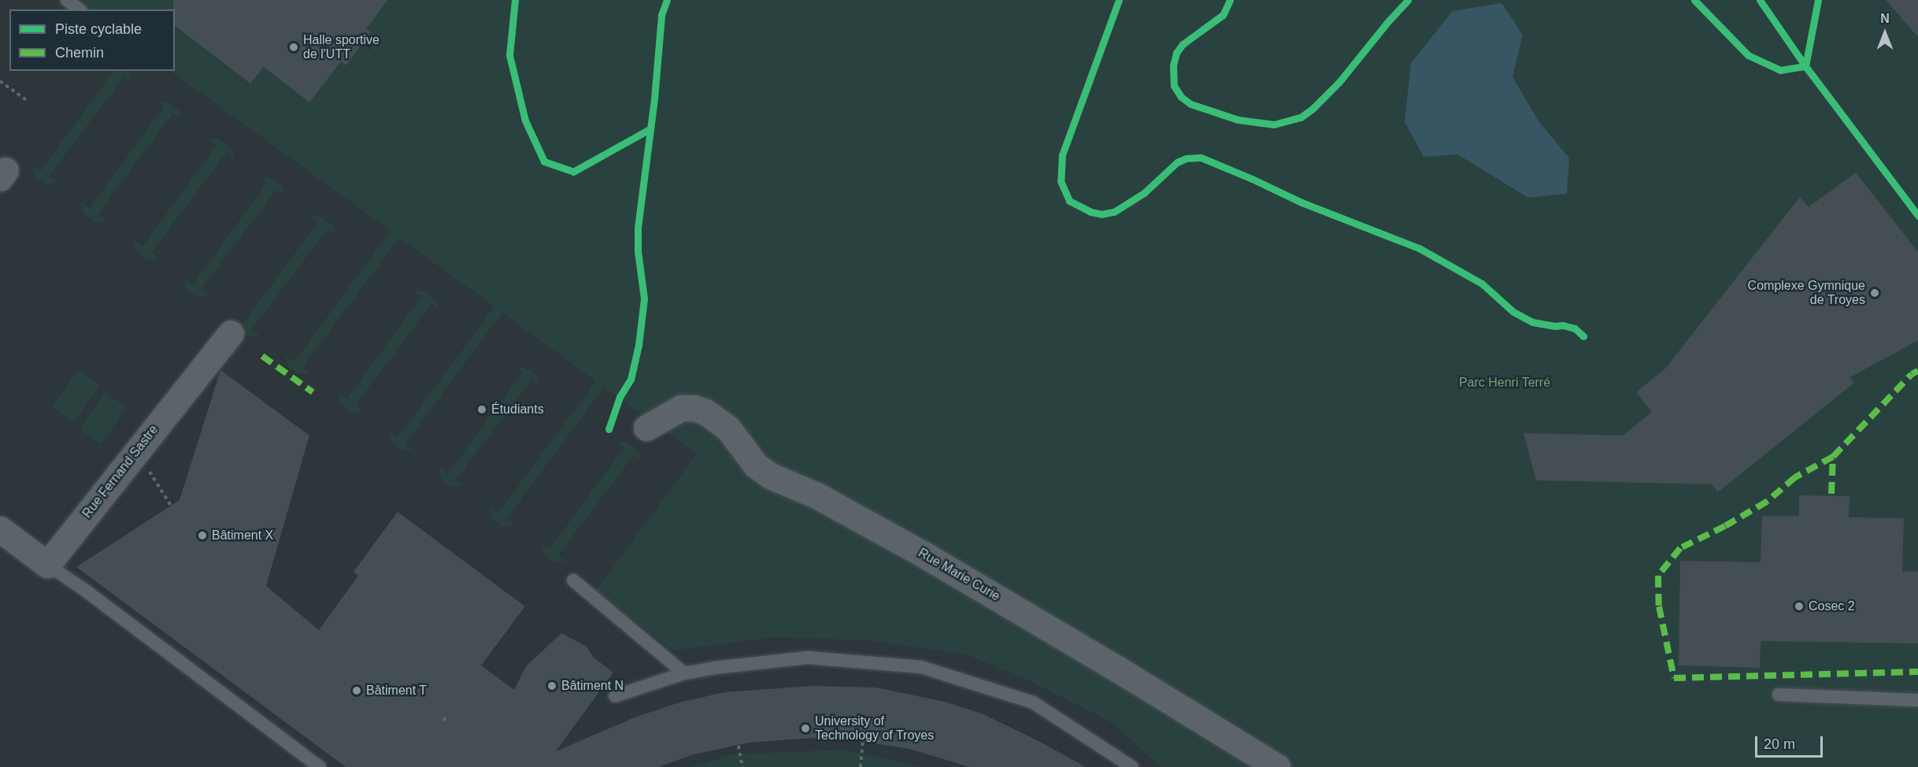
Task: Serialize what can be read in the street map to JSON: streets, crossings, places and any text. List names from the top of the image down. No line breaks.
{"streets":{"street":["Rue Fernand Sastre","Rue Marie Curie"]},"parks":["Parc Henri Terré"],"places":["Halle sportive de l'UTT","Complexe Gymnique de Troyes","Étudiants","Bâtiment X","Cosec 2","Bâtiment N","Bâtiment T","University of Technology of Troyes"],"legend":["Piste cyclable","Chemin"],"scale_bar":"20 m","north":"top"}
